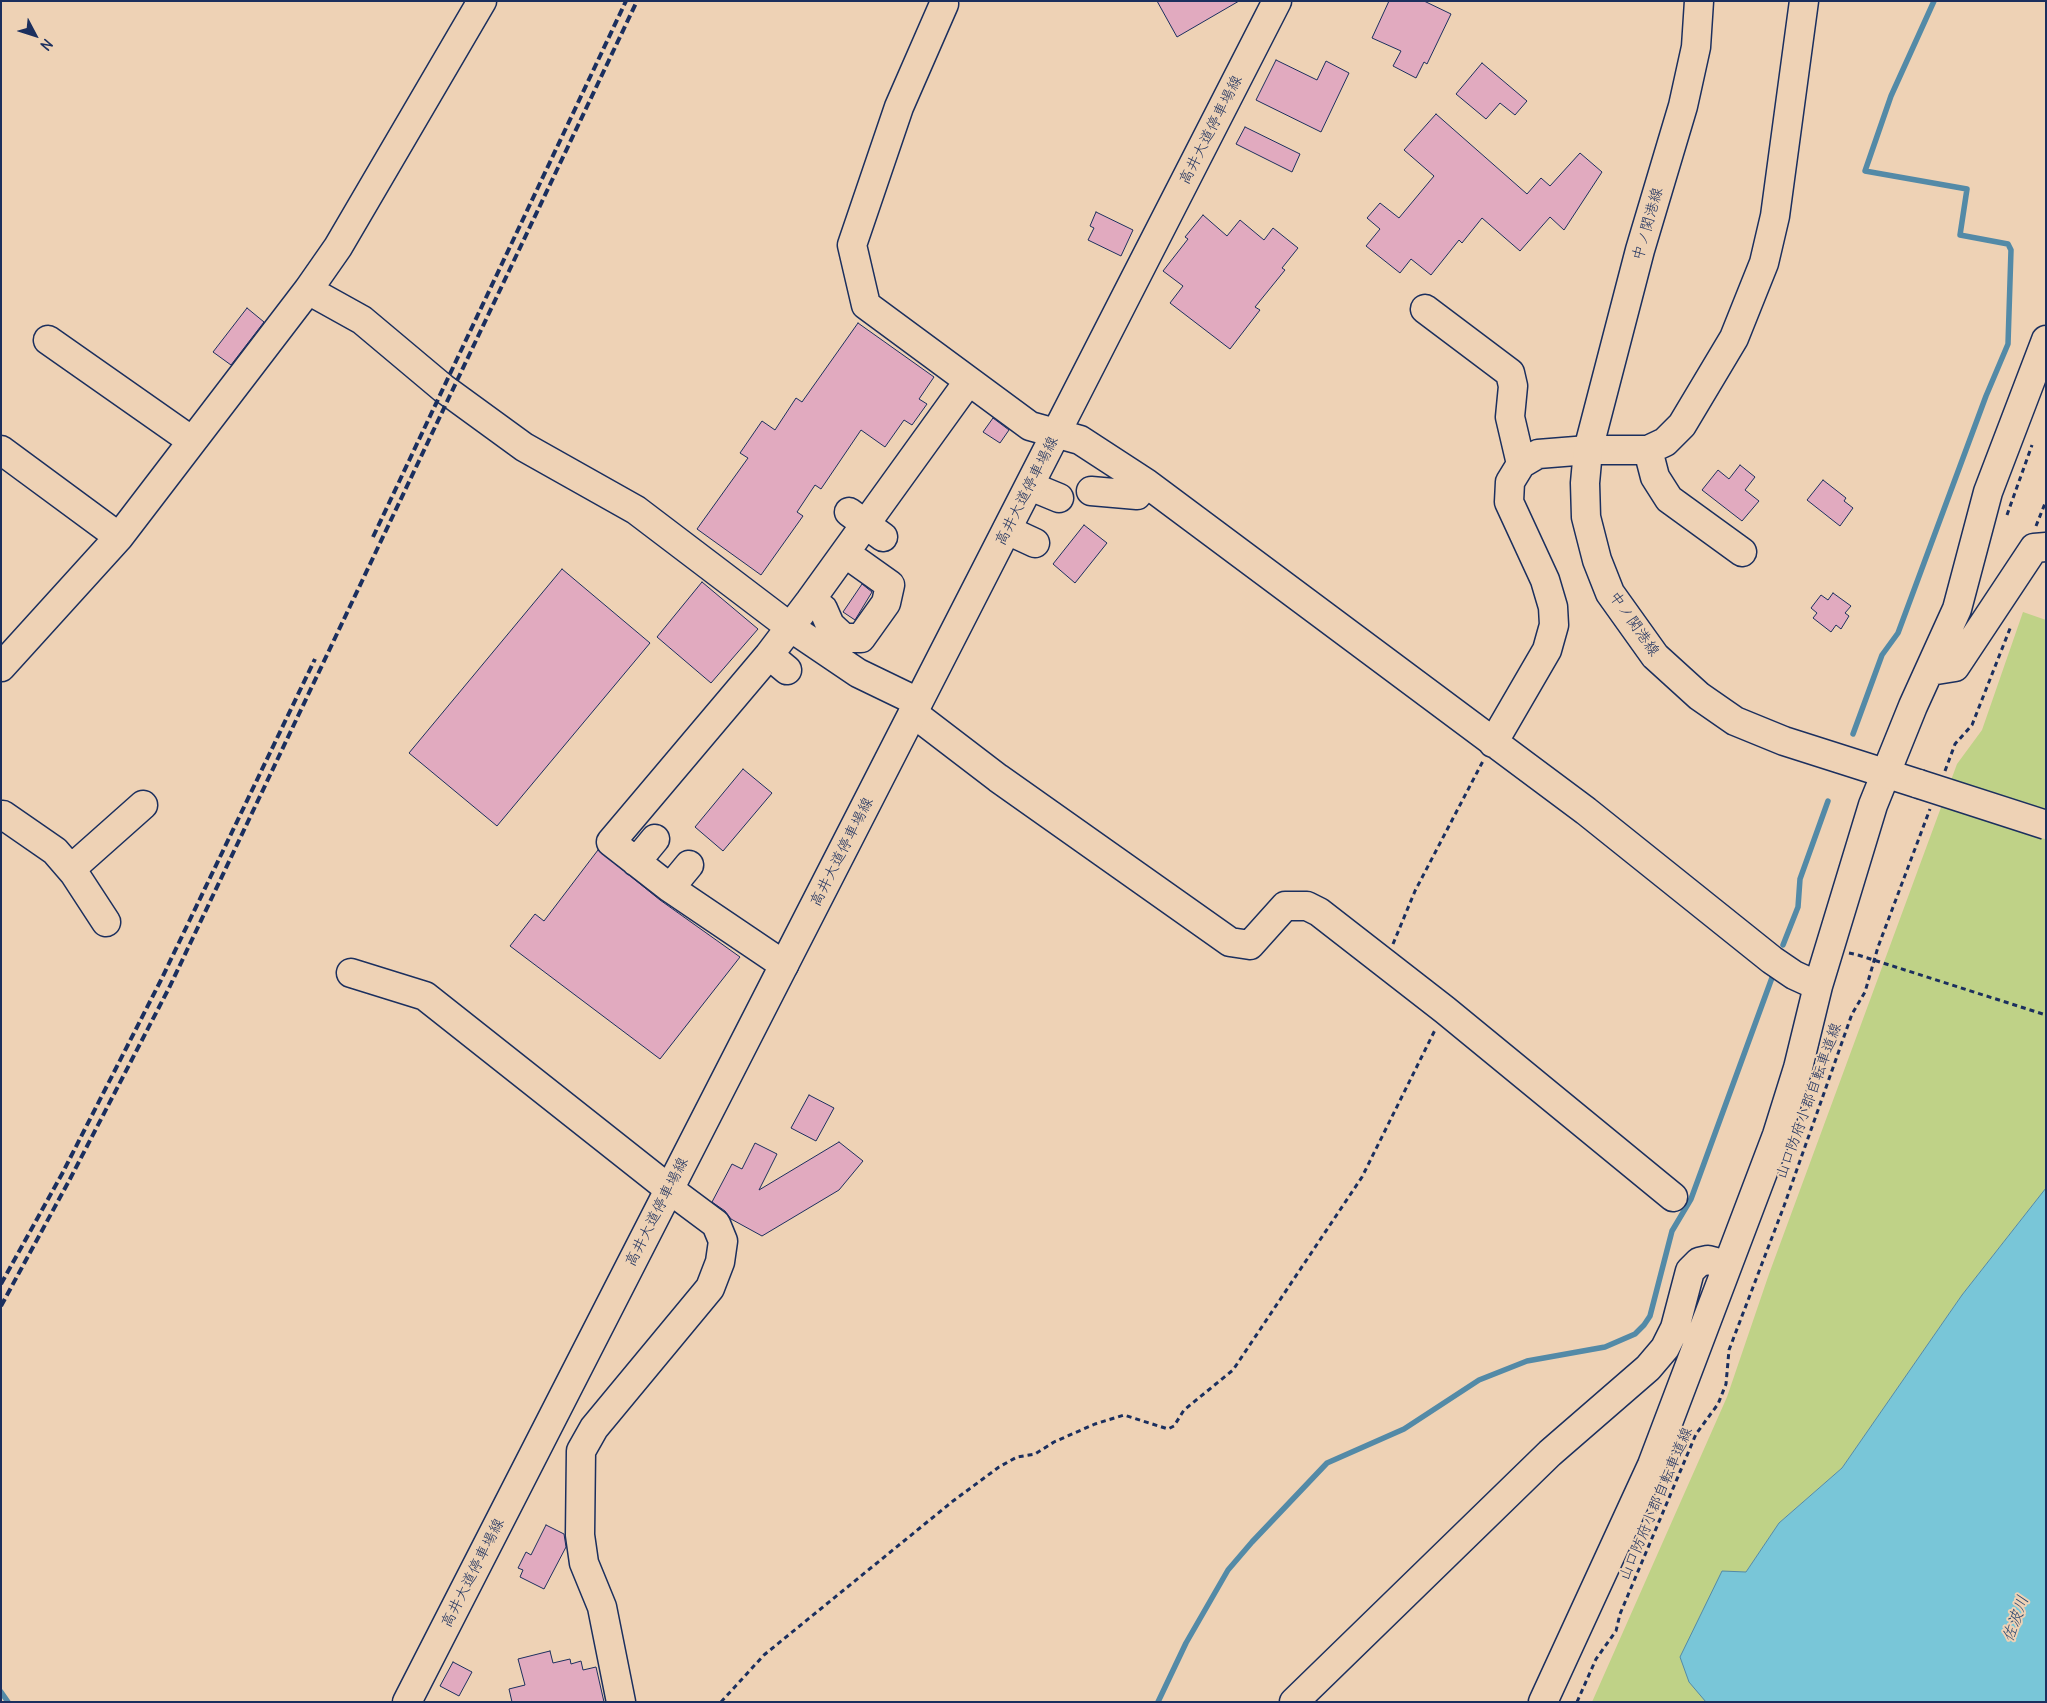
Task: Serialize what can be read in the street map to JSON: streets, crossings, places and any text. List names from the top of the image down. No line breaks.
{"streets":{"street":["高井大道停車場線","中ノ関港線"],"path":["山口防府小郡自転車道線"]},"crossings":[["中ノ関港線","山口防府小郡自転車道線"]],"water":["佐波川"],"north":"bottom right"}
